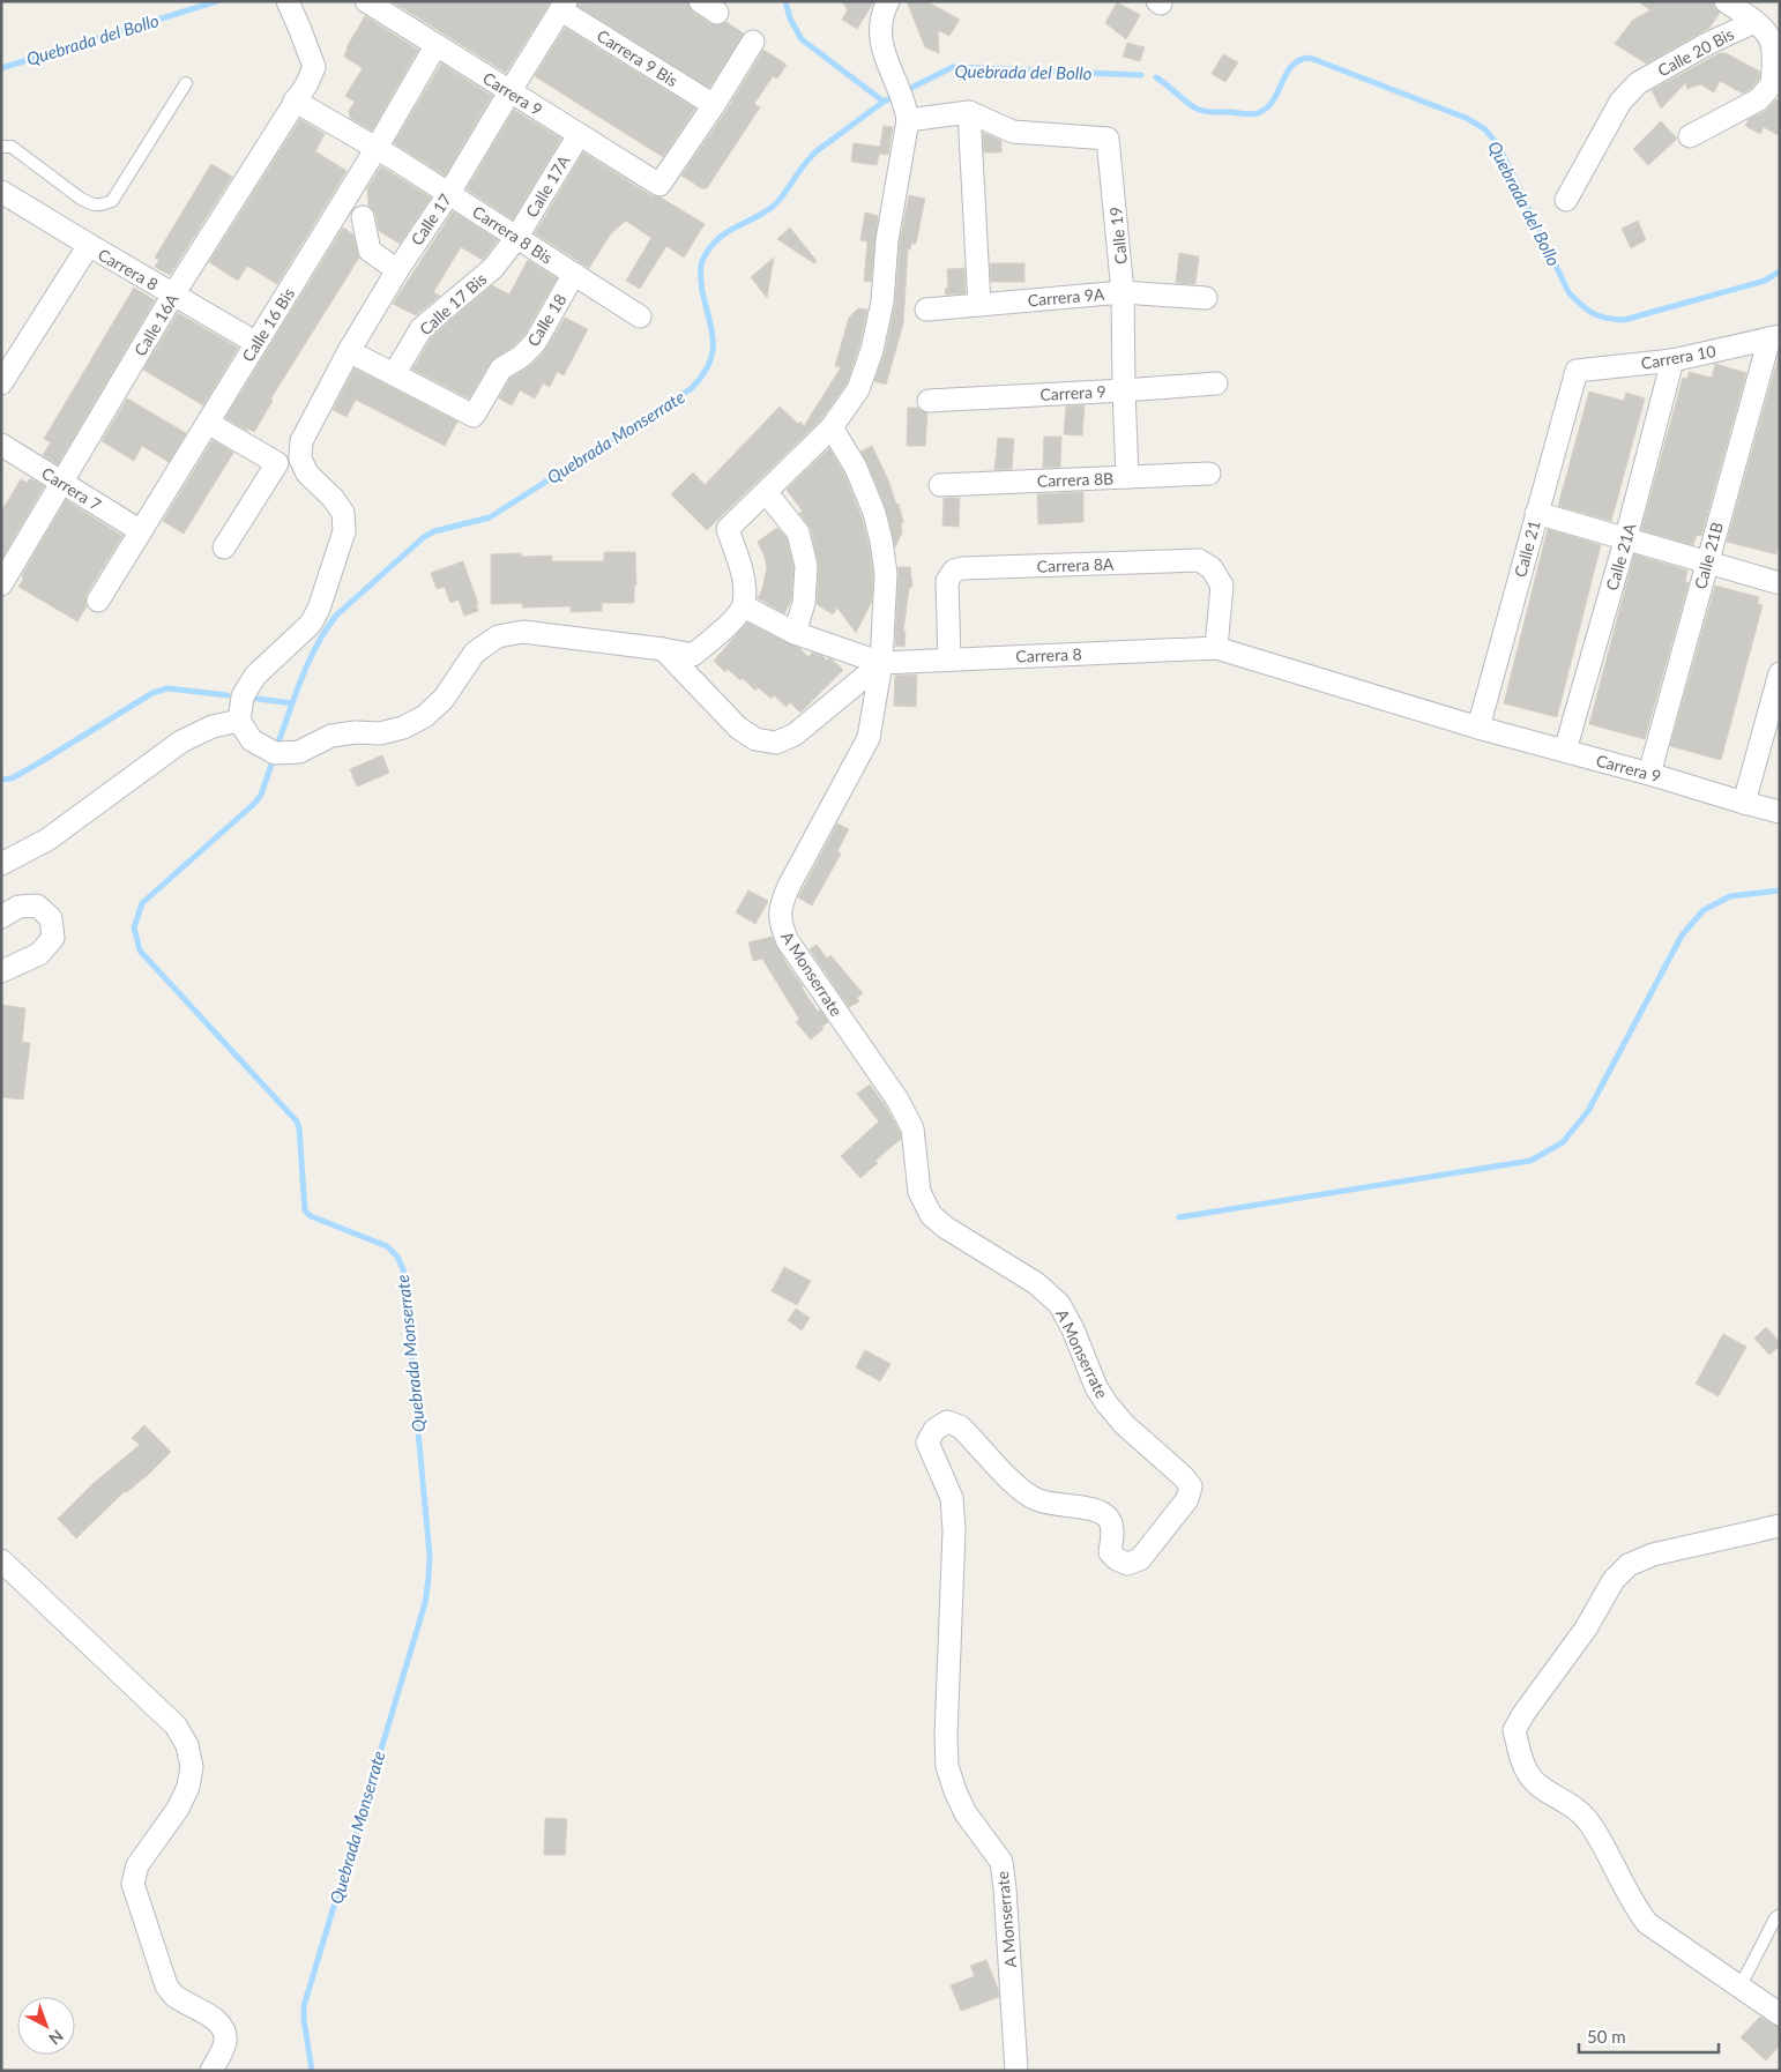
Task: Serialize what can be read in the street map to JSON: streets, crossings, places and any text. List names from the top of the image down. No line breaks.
{"streets":{"street":["Calle 20 Bis","Carrera 9 Bis","Carrera 9","Calle 17A","Calle 17","Carrera 8 Bis","Calle 19","Carrera 8","Carrera 9A","Calle 17 Bis","Calle 18","Calle 16A","Calle 16 Bis","Carrera 10","Carrera 8B","Carrera 7","Calle 21","Calle 21B","Calle 21A","Carrera 8A","A Monserrate"]},"crossings":[["Carrera 9 Bis","Carrera 9"],["Carrera 9 Bis","Calle 17"],["Carrera 9","Calle 17A"],["Carrera 9","Calle 17"],["Carrera 9","Calle 19"],["Carrera 9","Carrera 8"],["Carrera 9","Calle 16 Bis"],["Carrera 9","Calle 21"],["Carrera 9","Calle 21B"],["Carrera 9","Calle 21A"],["Calle 17A","Carrera 8 Bis"],["Calle 17A","Calle 17 Bis"],["Calle 17","Carrera 8 Bis"],["Carrera 8 Bis","Calle 17 Bis"],["Carrera 8 Bis","Calle 18"],["Carrera 8 Bis","Calle 16A"],["Carrera 8 Bis","Calle 16 Bis"],["Calle 19","Carrera 9A"],["Calle 19","Carrera 8B"],["Carrera 8","Calle 16A"],["Carrera 8","Calle 16 Bis"],["Carrera 8","Calle 21"],["Carrera 8","Carrera 8A"],["Carrera 8","A Monserrate"],["Calle 17 Bis","Calle 18"],["Calle 16A","Carrera 7"],["Calle 16 Bis","Carrera 7"],["Carrera 10","Calle 21"],["Carrera 10","Calle 21B"],["Carrera 10","Calle 21A"]],"water":["Quebrada del Bollo","Quebrada Monserrate"],"scale_bar":"50 m","north":"bottom right"}
